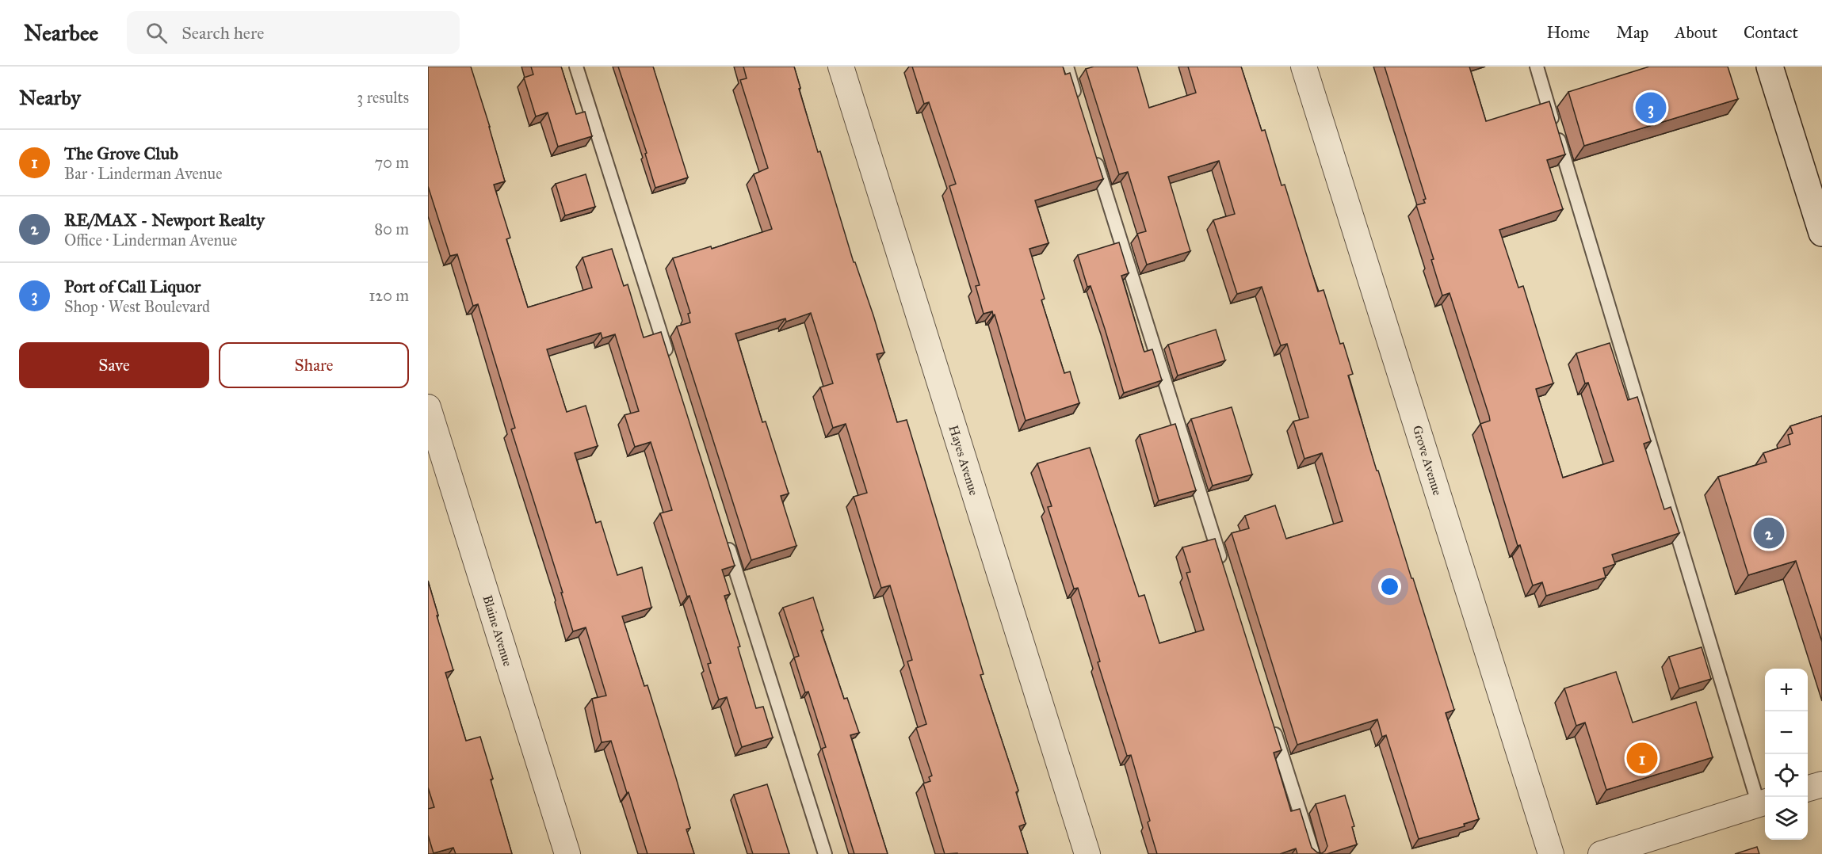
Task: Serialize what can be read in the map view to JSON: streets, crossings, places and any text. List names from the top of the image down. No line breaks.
{"streets":{"street":["Hayes Avenue","Grove Avenue","Blaine Avenue"]},"page":{"header":"Nearbee","search":"Search here","nav":["Home","Map","About","Contact"],"heading":["Nearby","3 results"],"pins":["3","2","1"],"list":[{"mark":"1","name":"The Grove Club","note":"Bar · Linderman Avenue","value":"70 m"},{"mark":"2","name":"RE/MAX - Newport Realty","note":"Office · Linderman Avenue","value":"80 m"},{"mark":"3","name":"Port of Call Liquor","note":"Shop · West Boulevard","value":"120 m"}],"buttons":["Save","Share"],"map_buttons":["+","−"]}}
